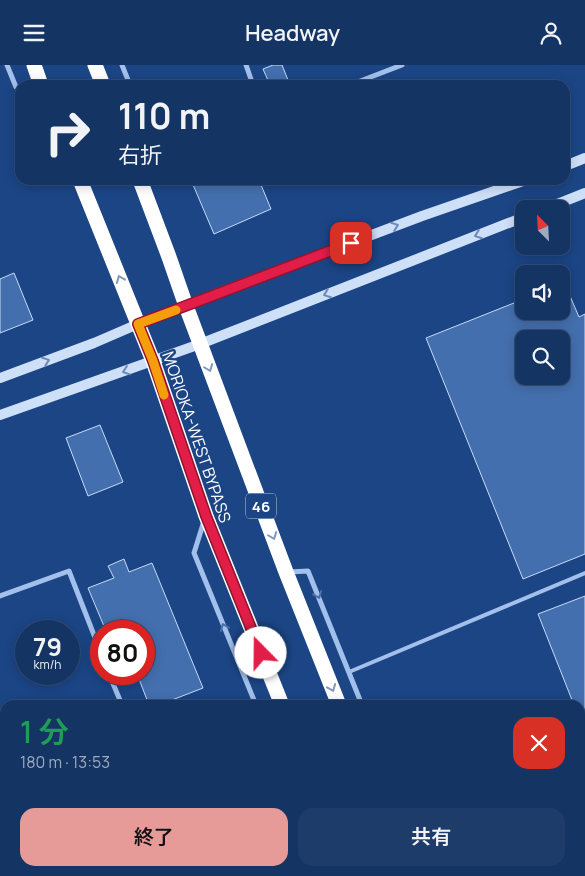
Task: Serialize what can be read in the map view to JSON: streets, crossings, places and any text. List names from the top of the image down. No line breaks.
{"streets":{"highway":["MORIOKA-WEST BYPASS","46"]},"north":"top left","page":{"header":"Headway","turn":["110 m","右折"],"speed":"79 km/h","limit":"80","heading":["1 分","180 m · 13:53"],"buttons":["終了","共有"]}}
